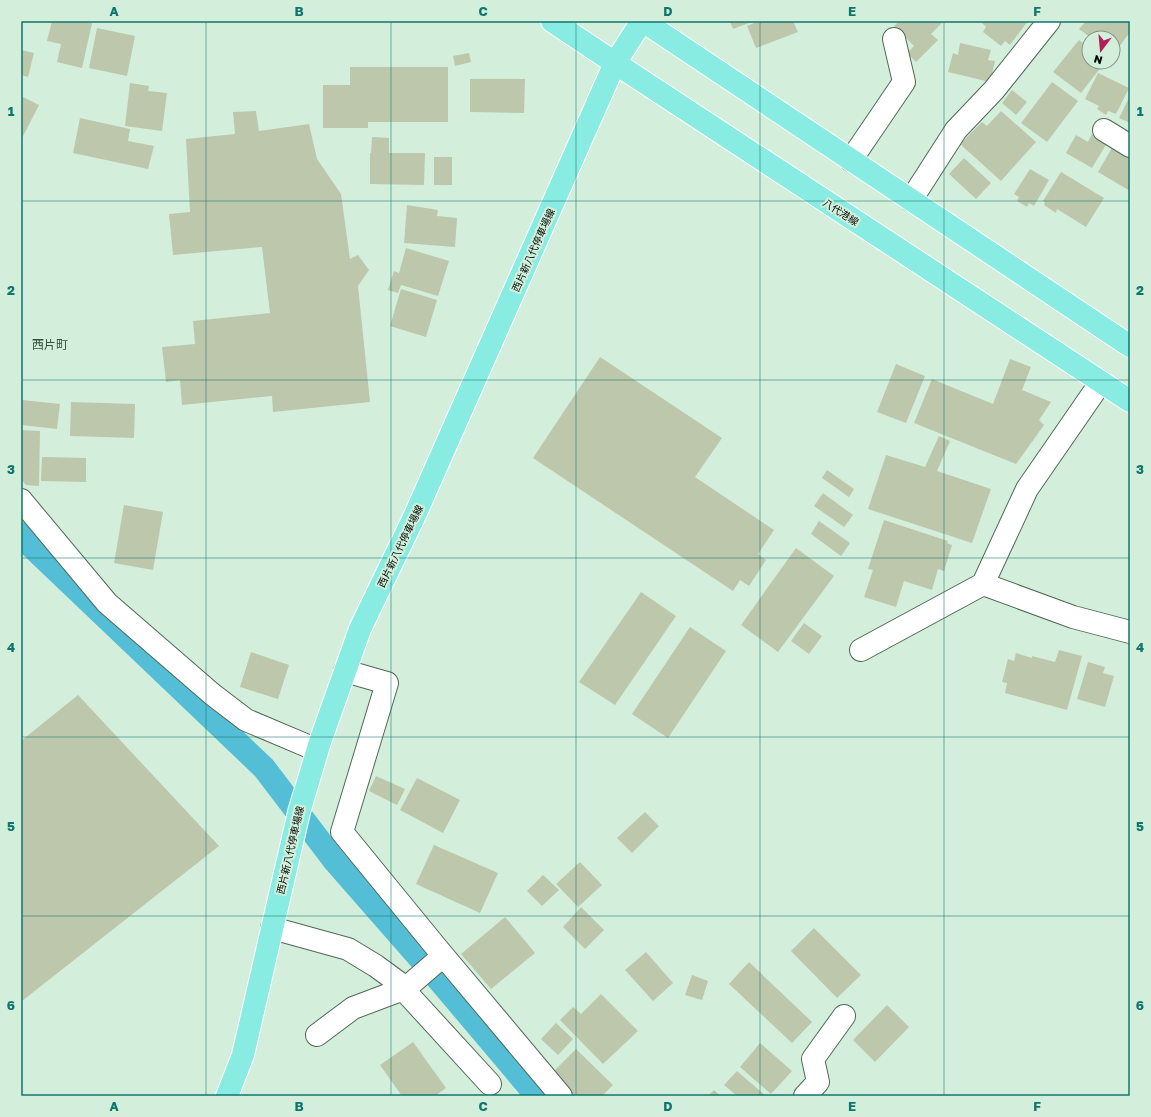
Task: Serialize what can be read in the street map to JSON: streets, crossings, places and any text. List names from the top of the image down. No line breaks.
{"streets":{"main road":["八代港線","西片新八代停車場線"]},"crossings":[["八代港線","西片新八代停車場線"]],"districts":["西片町"],"north":"bottom","grid":{"columns":["A","B","C","D","E","F"],"rows":["1","2","3","4","5","6"]}}
